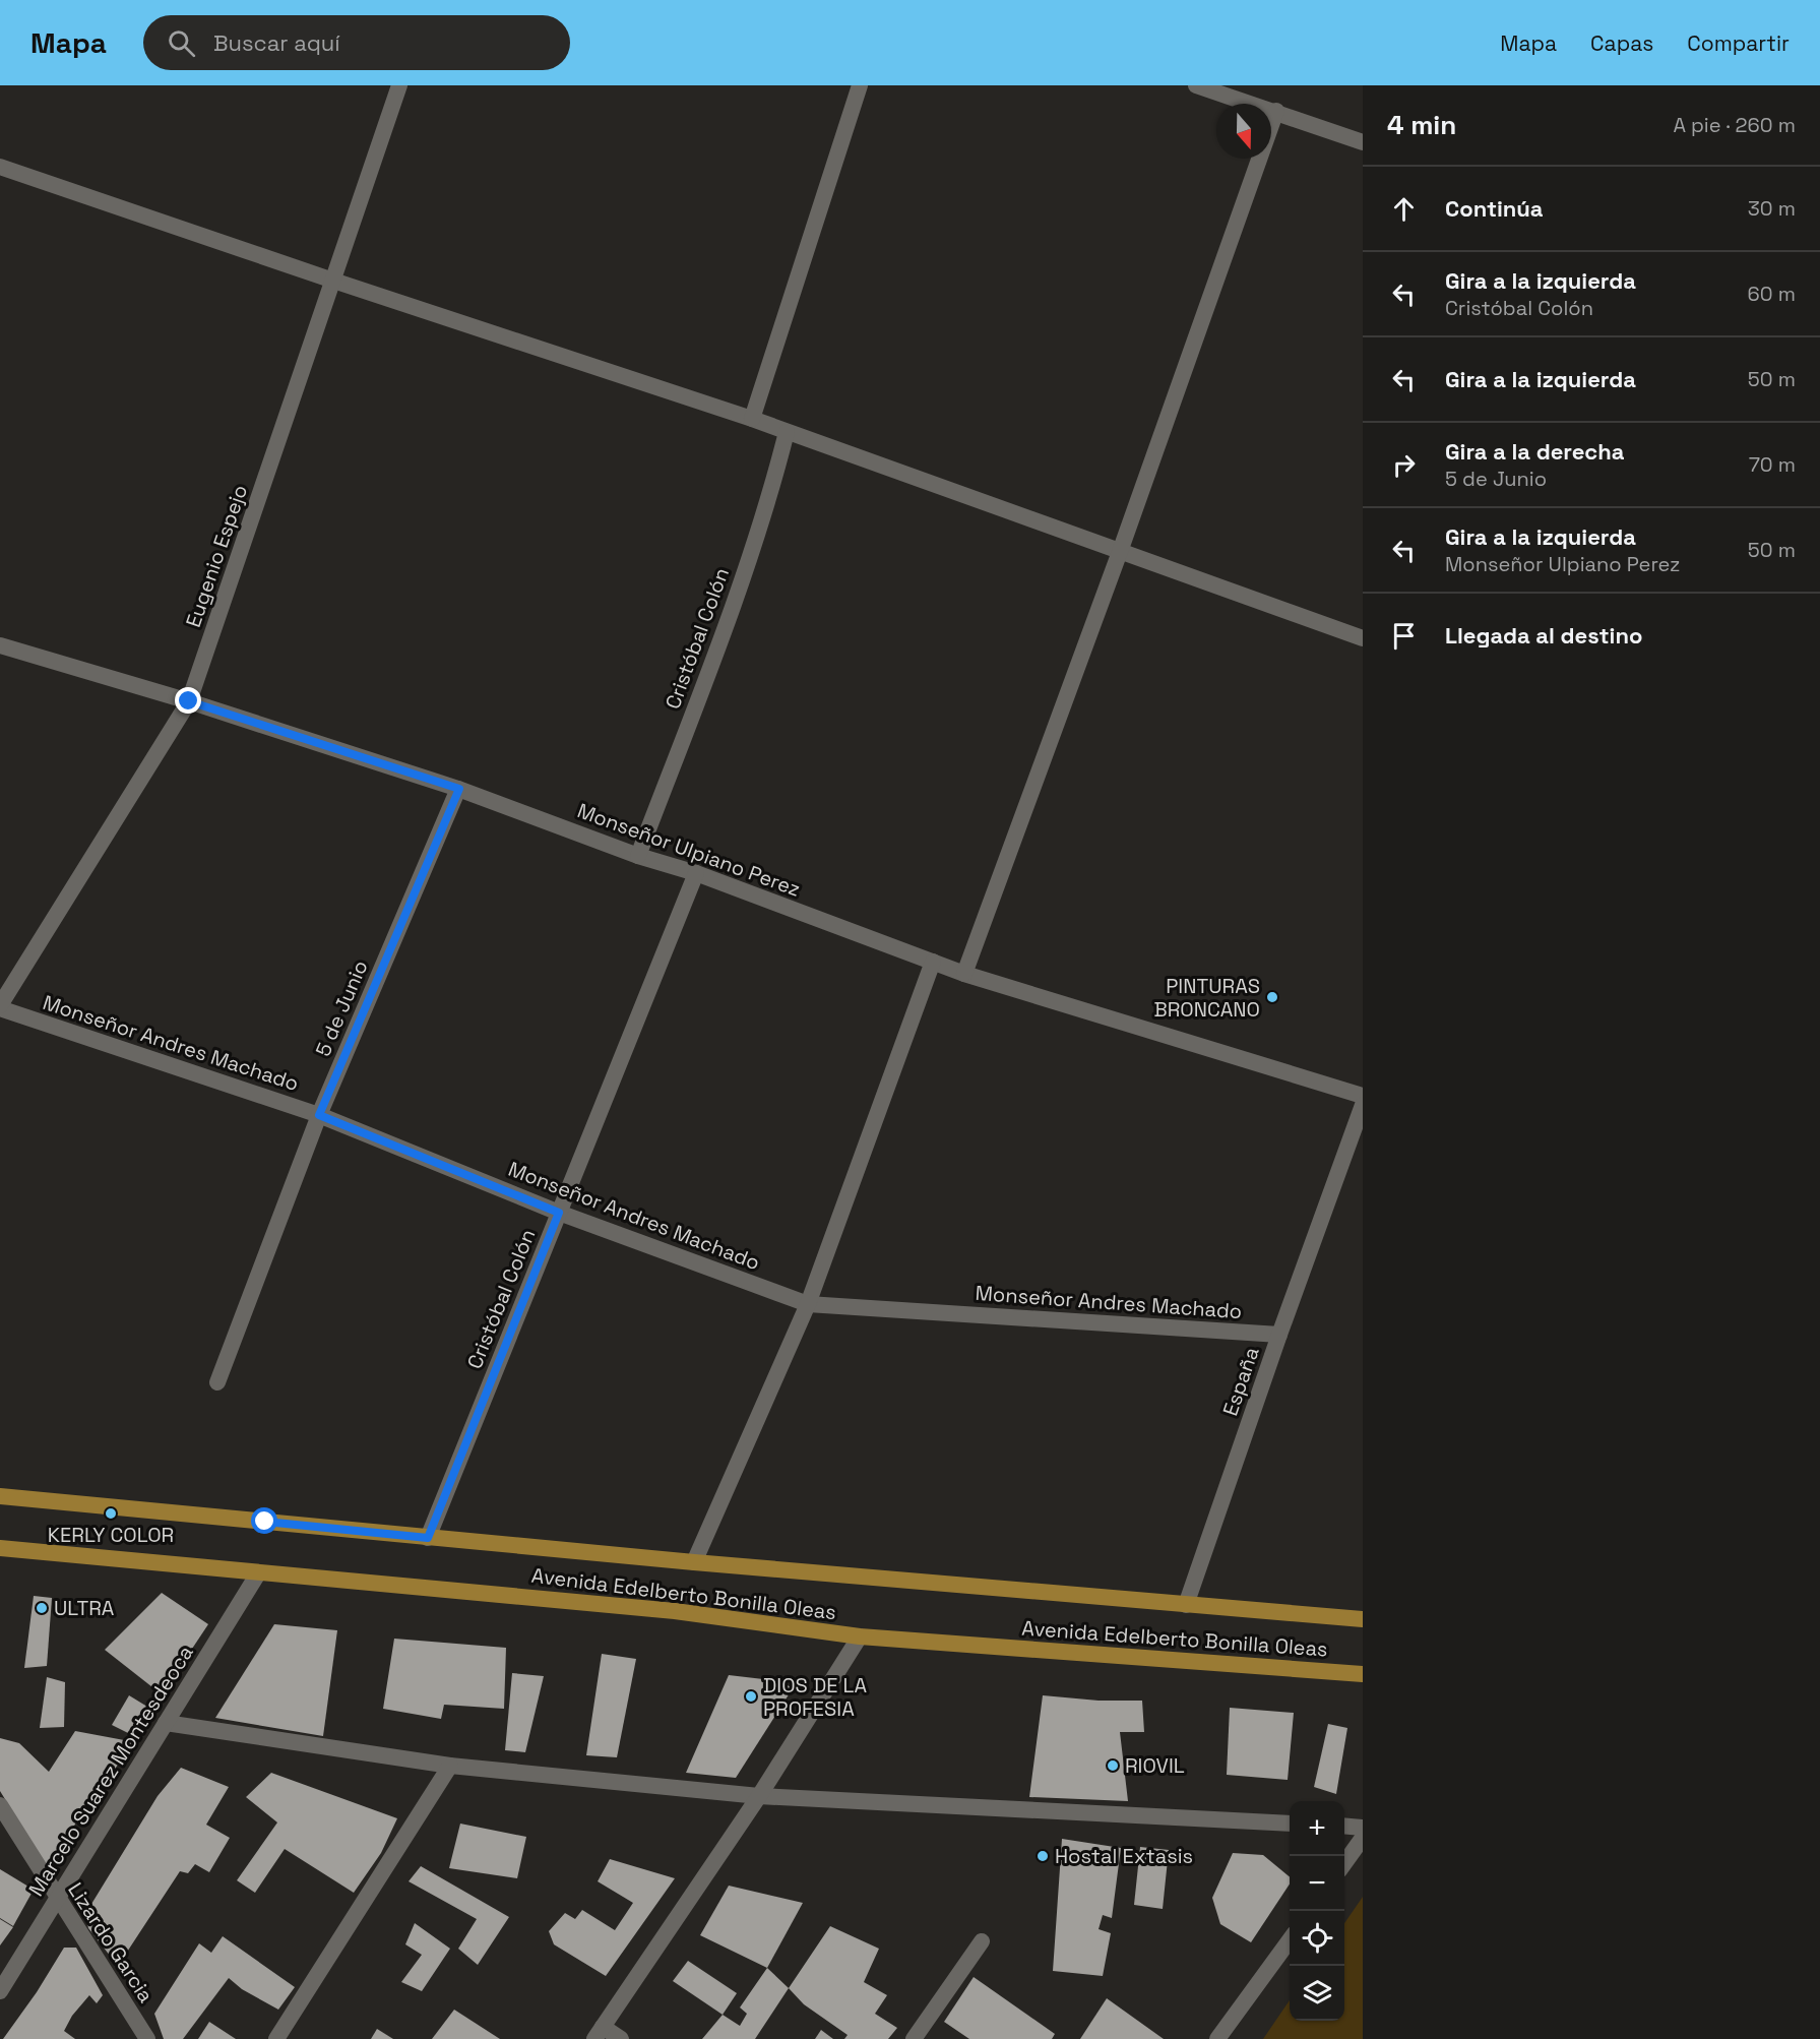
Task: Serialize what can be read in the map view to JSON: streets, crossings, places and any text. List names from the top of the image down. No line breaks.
{"streets":{"main road":["Avenida Edelberto Bonilla Oleas"],"street":["Eugenio Espejo","Cristóbal Colón","Monseñor Ulpiano Perez","5 de Junio","Monseñor Andres Machado","España","Marcelo Suarez Montesdeoca","Lizardo Garcia"]},"crossings":[["Eugenio Espejo","Monseñor Ulpiano Perez"],["Eugenio Espejo","Monseñor Andres Machado"],["Cristóbal Colón","Monseñor Ulpiano Perez"],["Cristóbal Colón","Monseñor Andres Machado"],["Cristóbal Colón","Avenida Edelberto Bonilla Oleas"],["Monseñor Ulpiano Perez","5 de Junio"],["5 de Junio","Monseñor Andres Machado"],["Monseñor Andres Machado","España"],["España","Avenida Edelberto Bonilla Oleas"],["Avenida Edelberto Bonilla Oleas","Marcelo Suarez Montesdeoca"],["Marcelo Suarez Montesdeoca","Lizardo Garcia"]],"places":["PINTURAS BRONCANO","KERLY COLOR","ULTRA","DIOS DE LA PROFESIA","RIOVIL","Hostal Extasis"],"north":"bottom","page":{"header":"Mapa","search":"Buscar aquí","nav":["Mapa","Capas","Compartir"],"heading":["4 min","A pie · 260 m"],"list":[["Continúa","30 m"],["Gira a la izquierda","Cristóbal Colón","60 m"],["Gira a la izquierda","50 m"],["Gira a la derecha","5 de Junio","70 m"],["Gira a la izquierda","Monseñor Ulpiano Perez","50 m"],"Llegada al destino"],"map_buttons":["+","−"]}}
